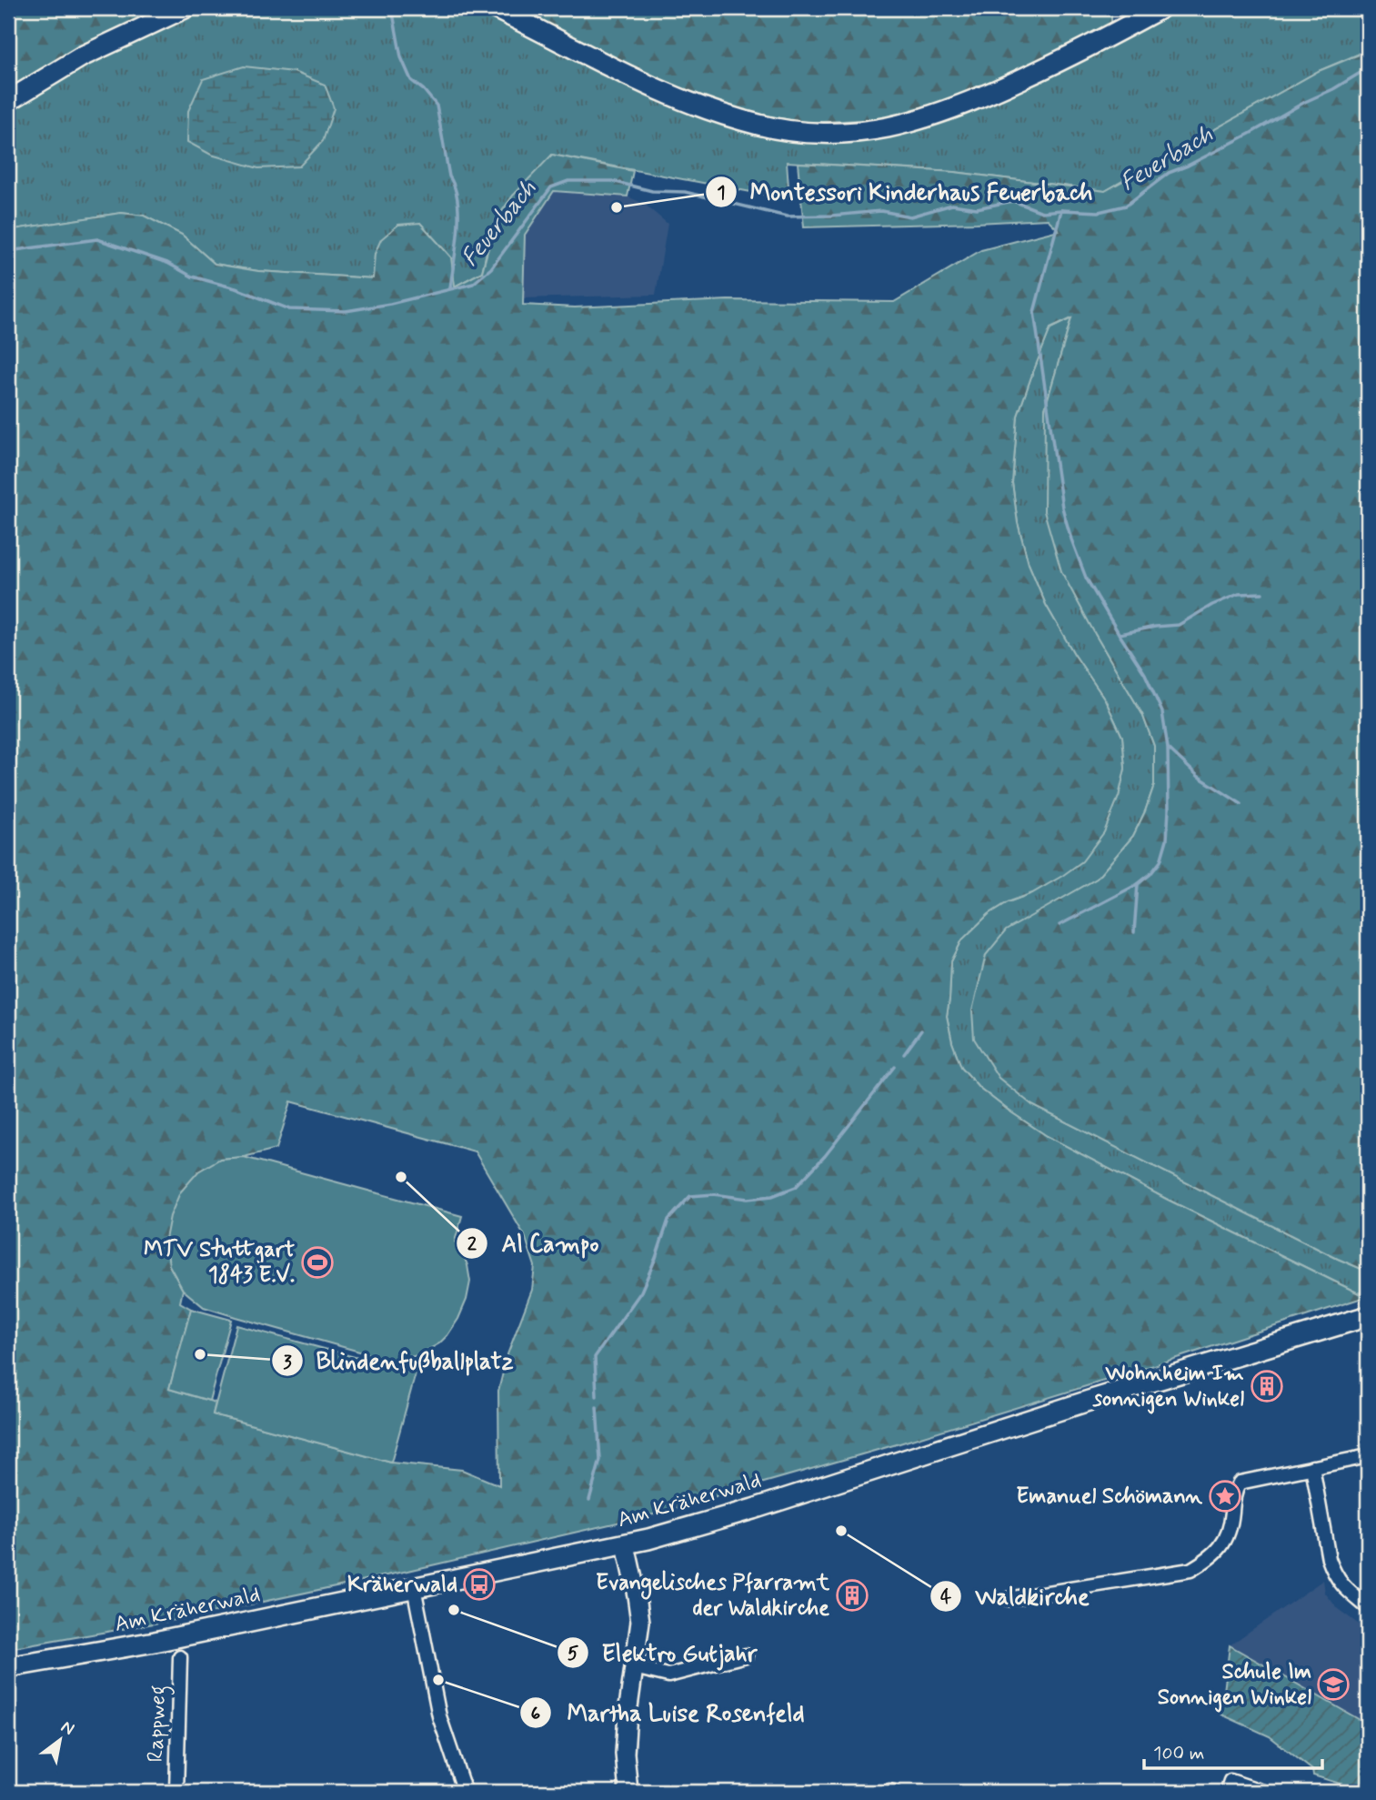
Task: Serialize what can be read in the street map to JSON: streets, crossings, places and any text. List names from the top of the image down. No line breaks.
{"streets":{"main road":["Am Kräherwald"],"street":["Rappweg"]},"water":["Feuerbach"],"places":{"other":["Montessori Kinderhaus Feuerbach","Al Campo","Blindenfußballplatz","Waldkirche","Elektro Gutjahr","Martha Luise Rosenfeld"],"sports":["MTV Stuttgart 1843 E.V."],"building":["Wohnheim Im sonnigen Winkel","Evangelisches Pfarramt der Waldkirche"],"place":["Emanuel Schömann"],"bus stop":["Kräherwald"],"school or university":["Schule Im Sonnigen Winkel"]},"scale_bar":"100 m","north":"top right"}
